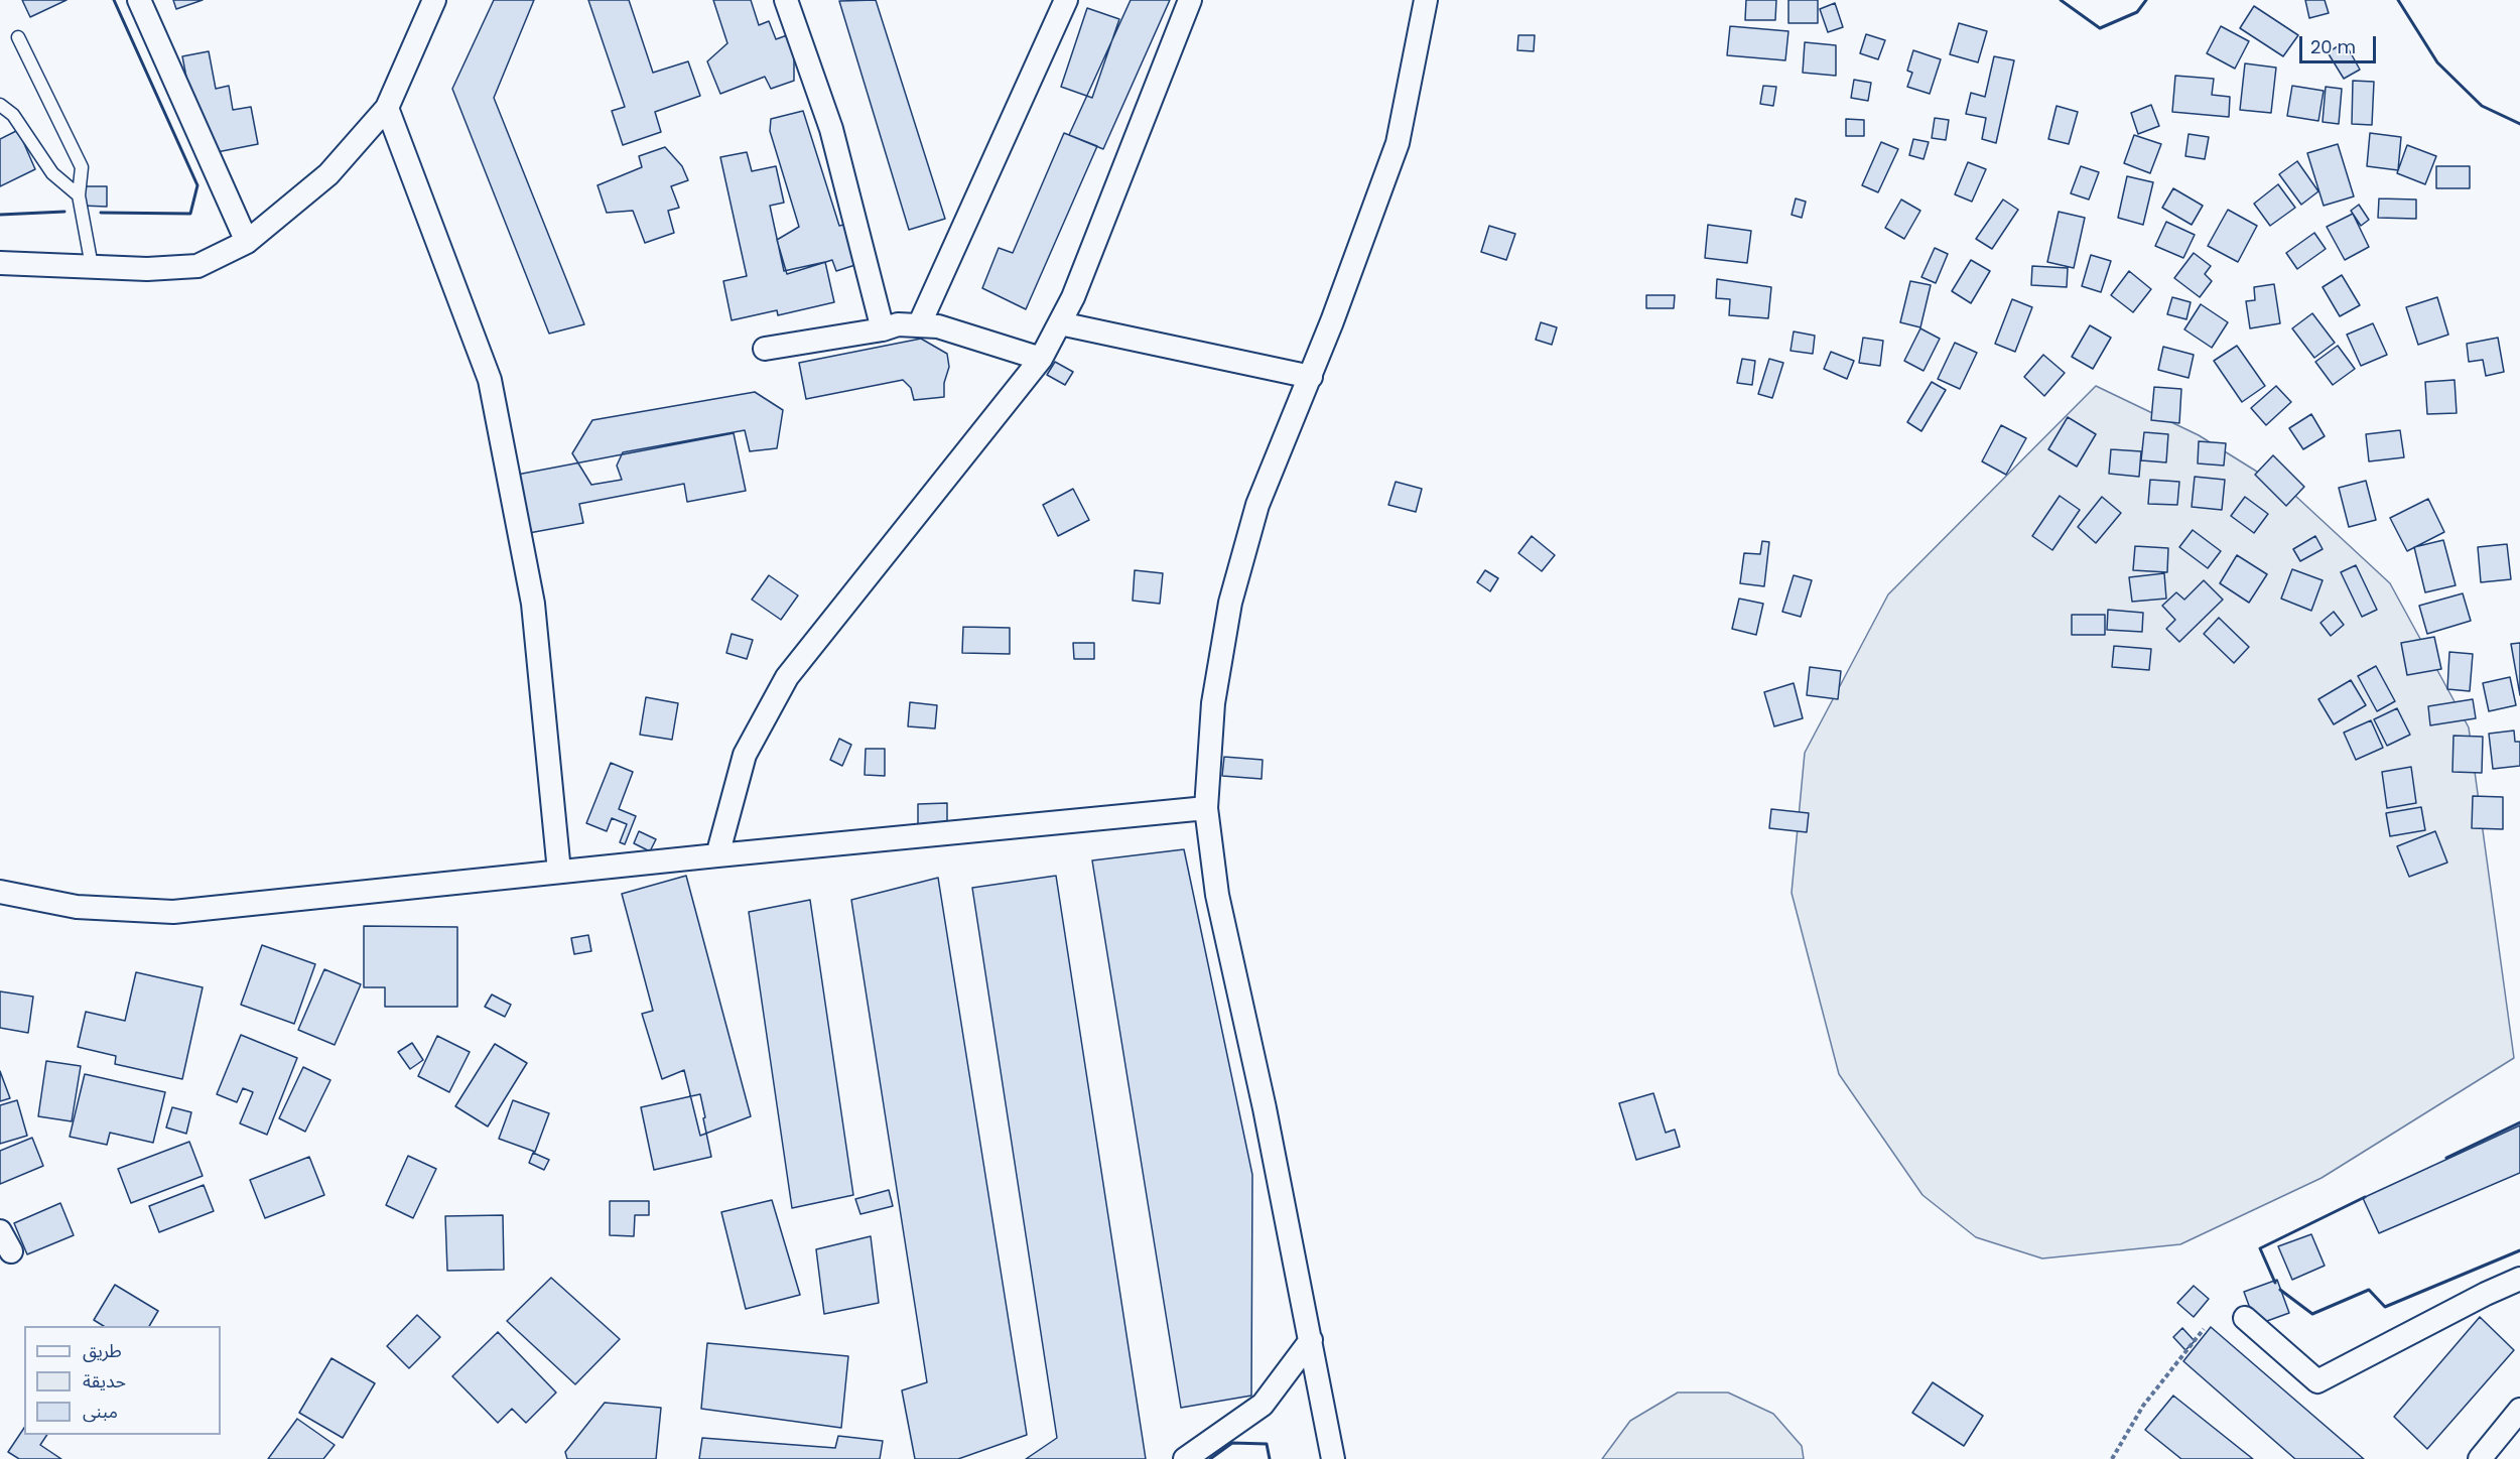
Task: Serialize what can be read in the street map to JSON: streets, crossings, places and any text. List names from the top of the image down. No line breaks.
{"legend":["طريق","حديقة","مبنى"],"scale_bar":"20 m"}
